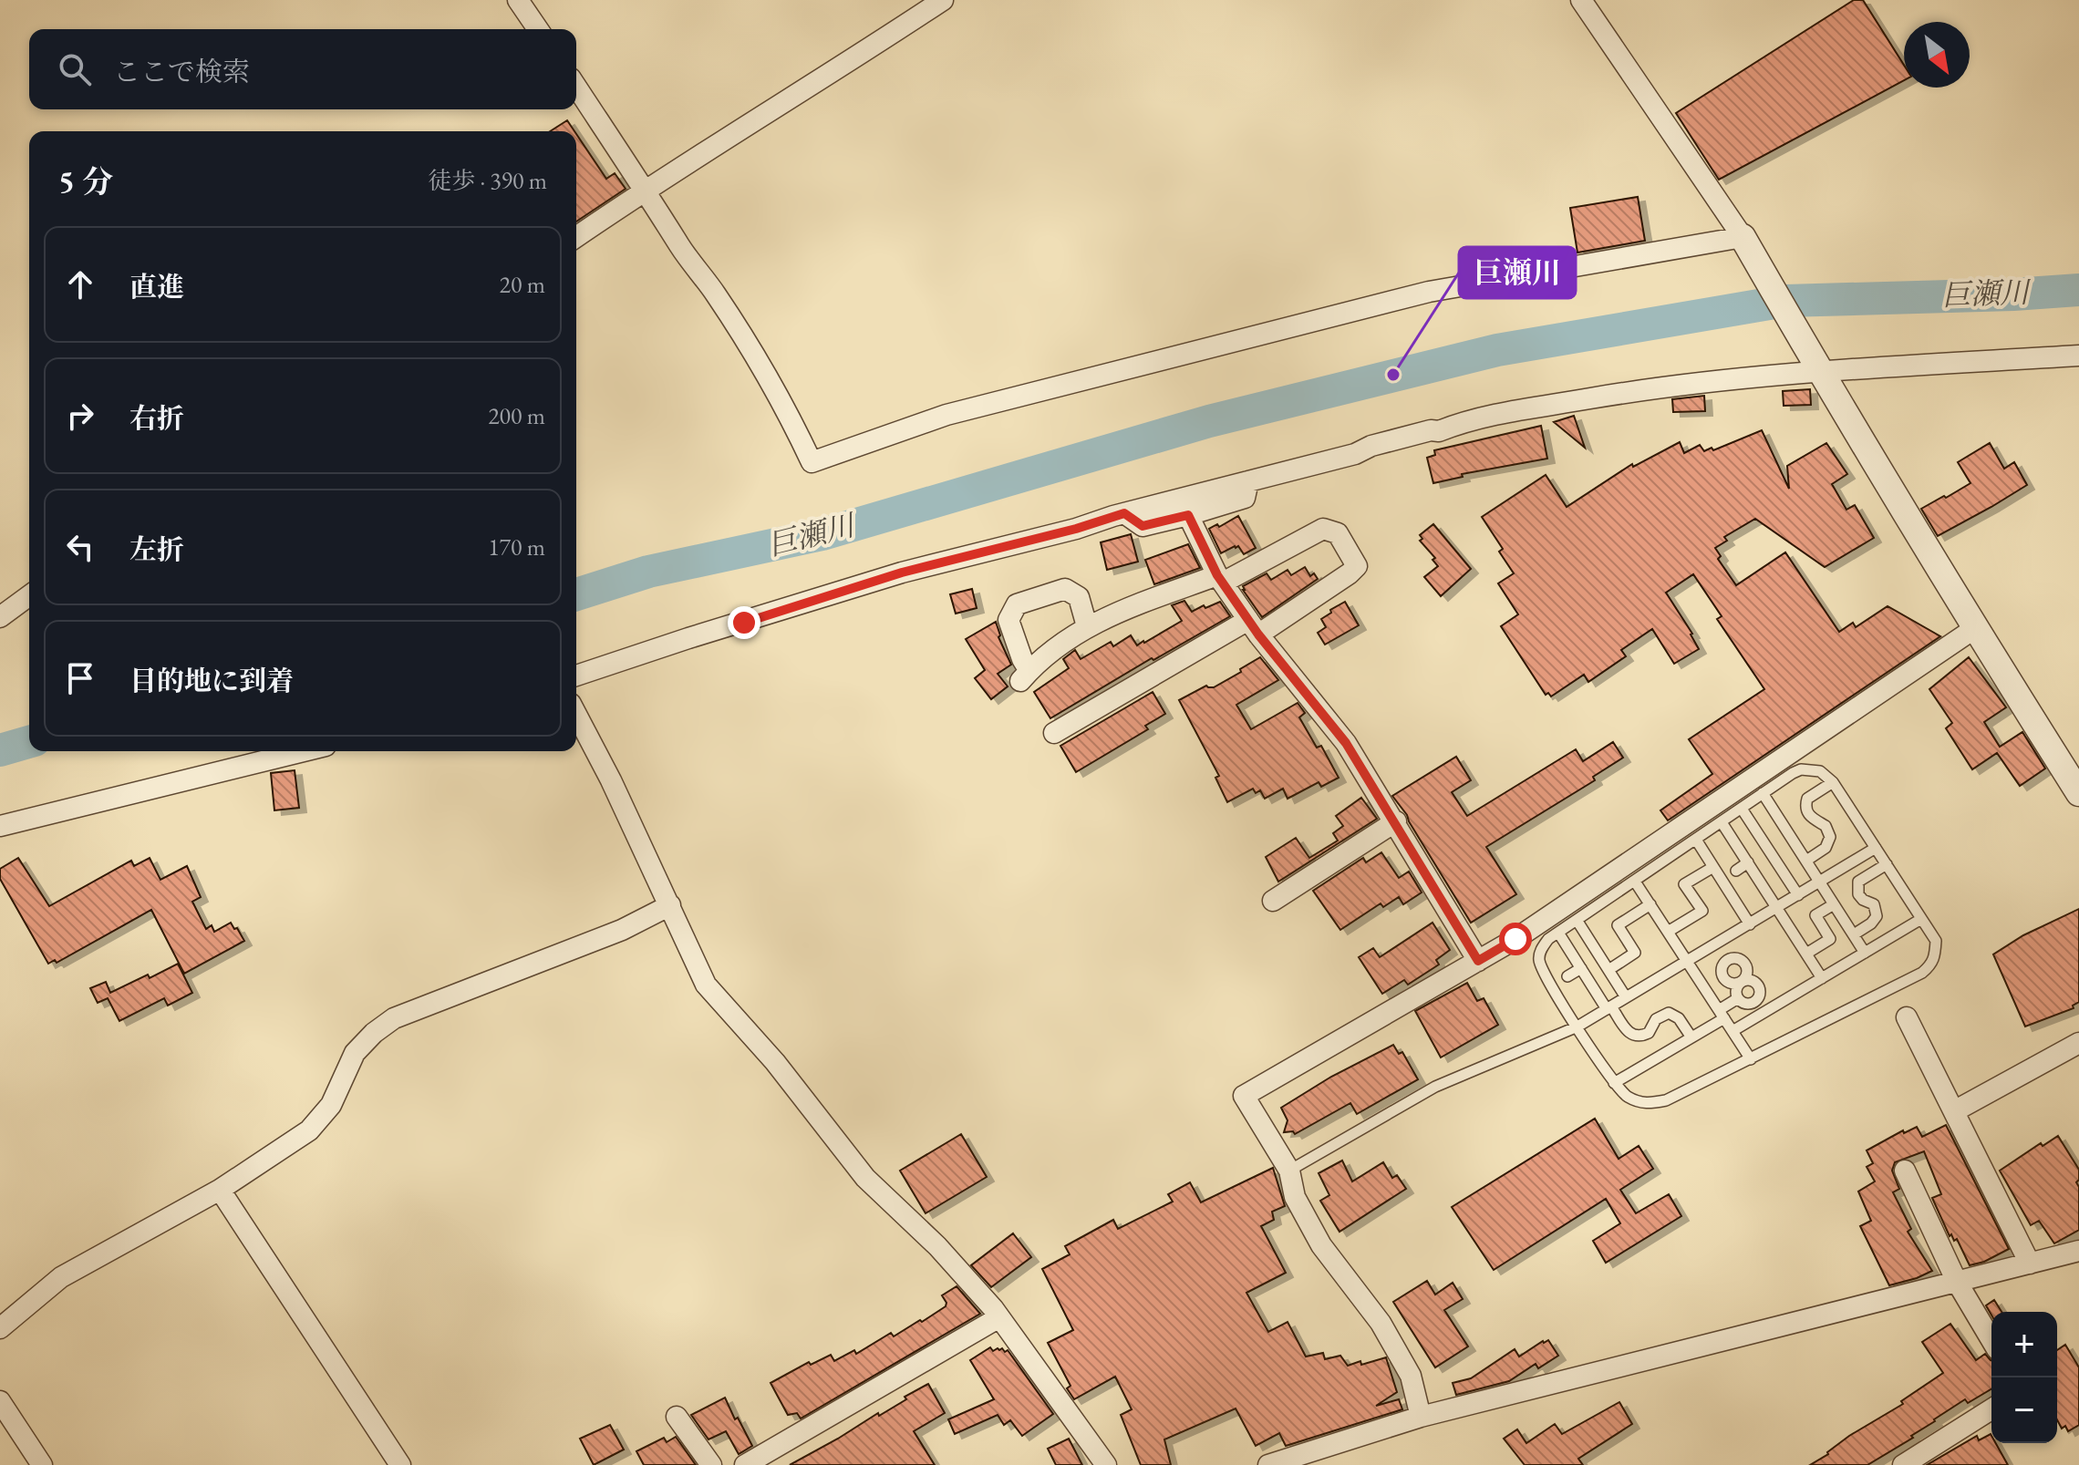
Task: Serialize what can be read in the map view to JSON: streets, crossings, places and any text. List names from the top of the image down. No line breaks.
{"water":["巨瀬川"],"places":["巨瀬川"],"north":"bottom right","page":{"search":"ここで検索","heading":["5 分","徒歩 · 390 m"],"list":[["直進","20 m"],["右折","200 m"],["左折","170 m"],"目的地に到着"],"map_buttons":["+","−"]}}
